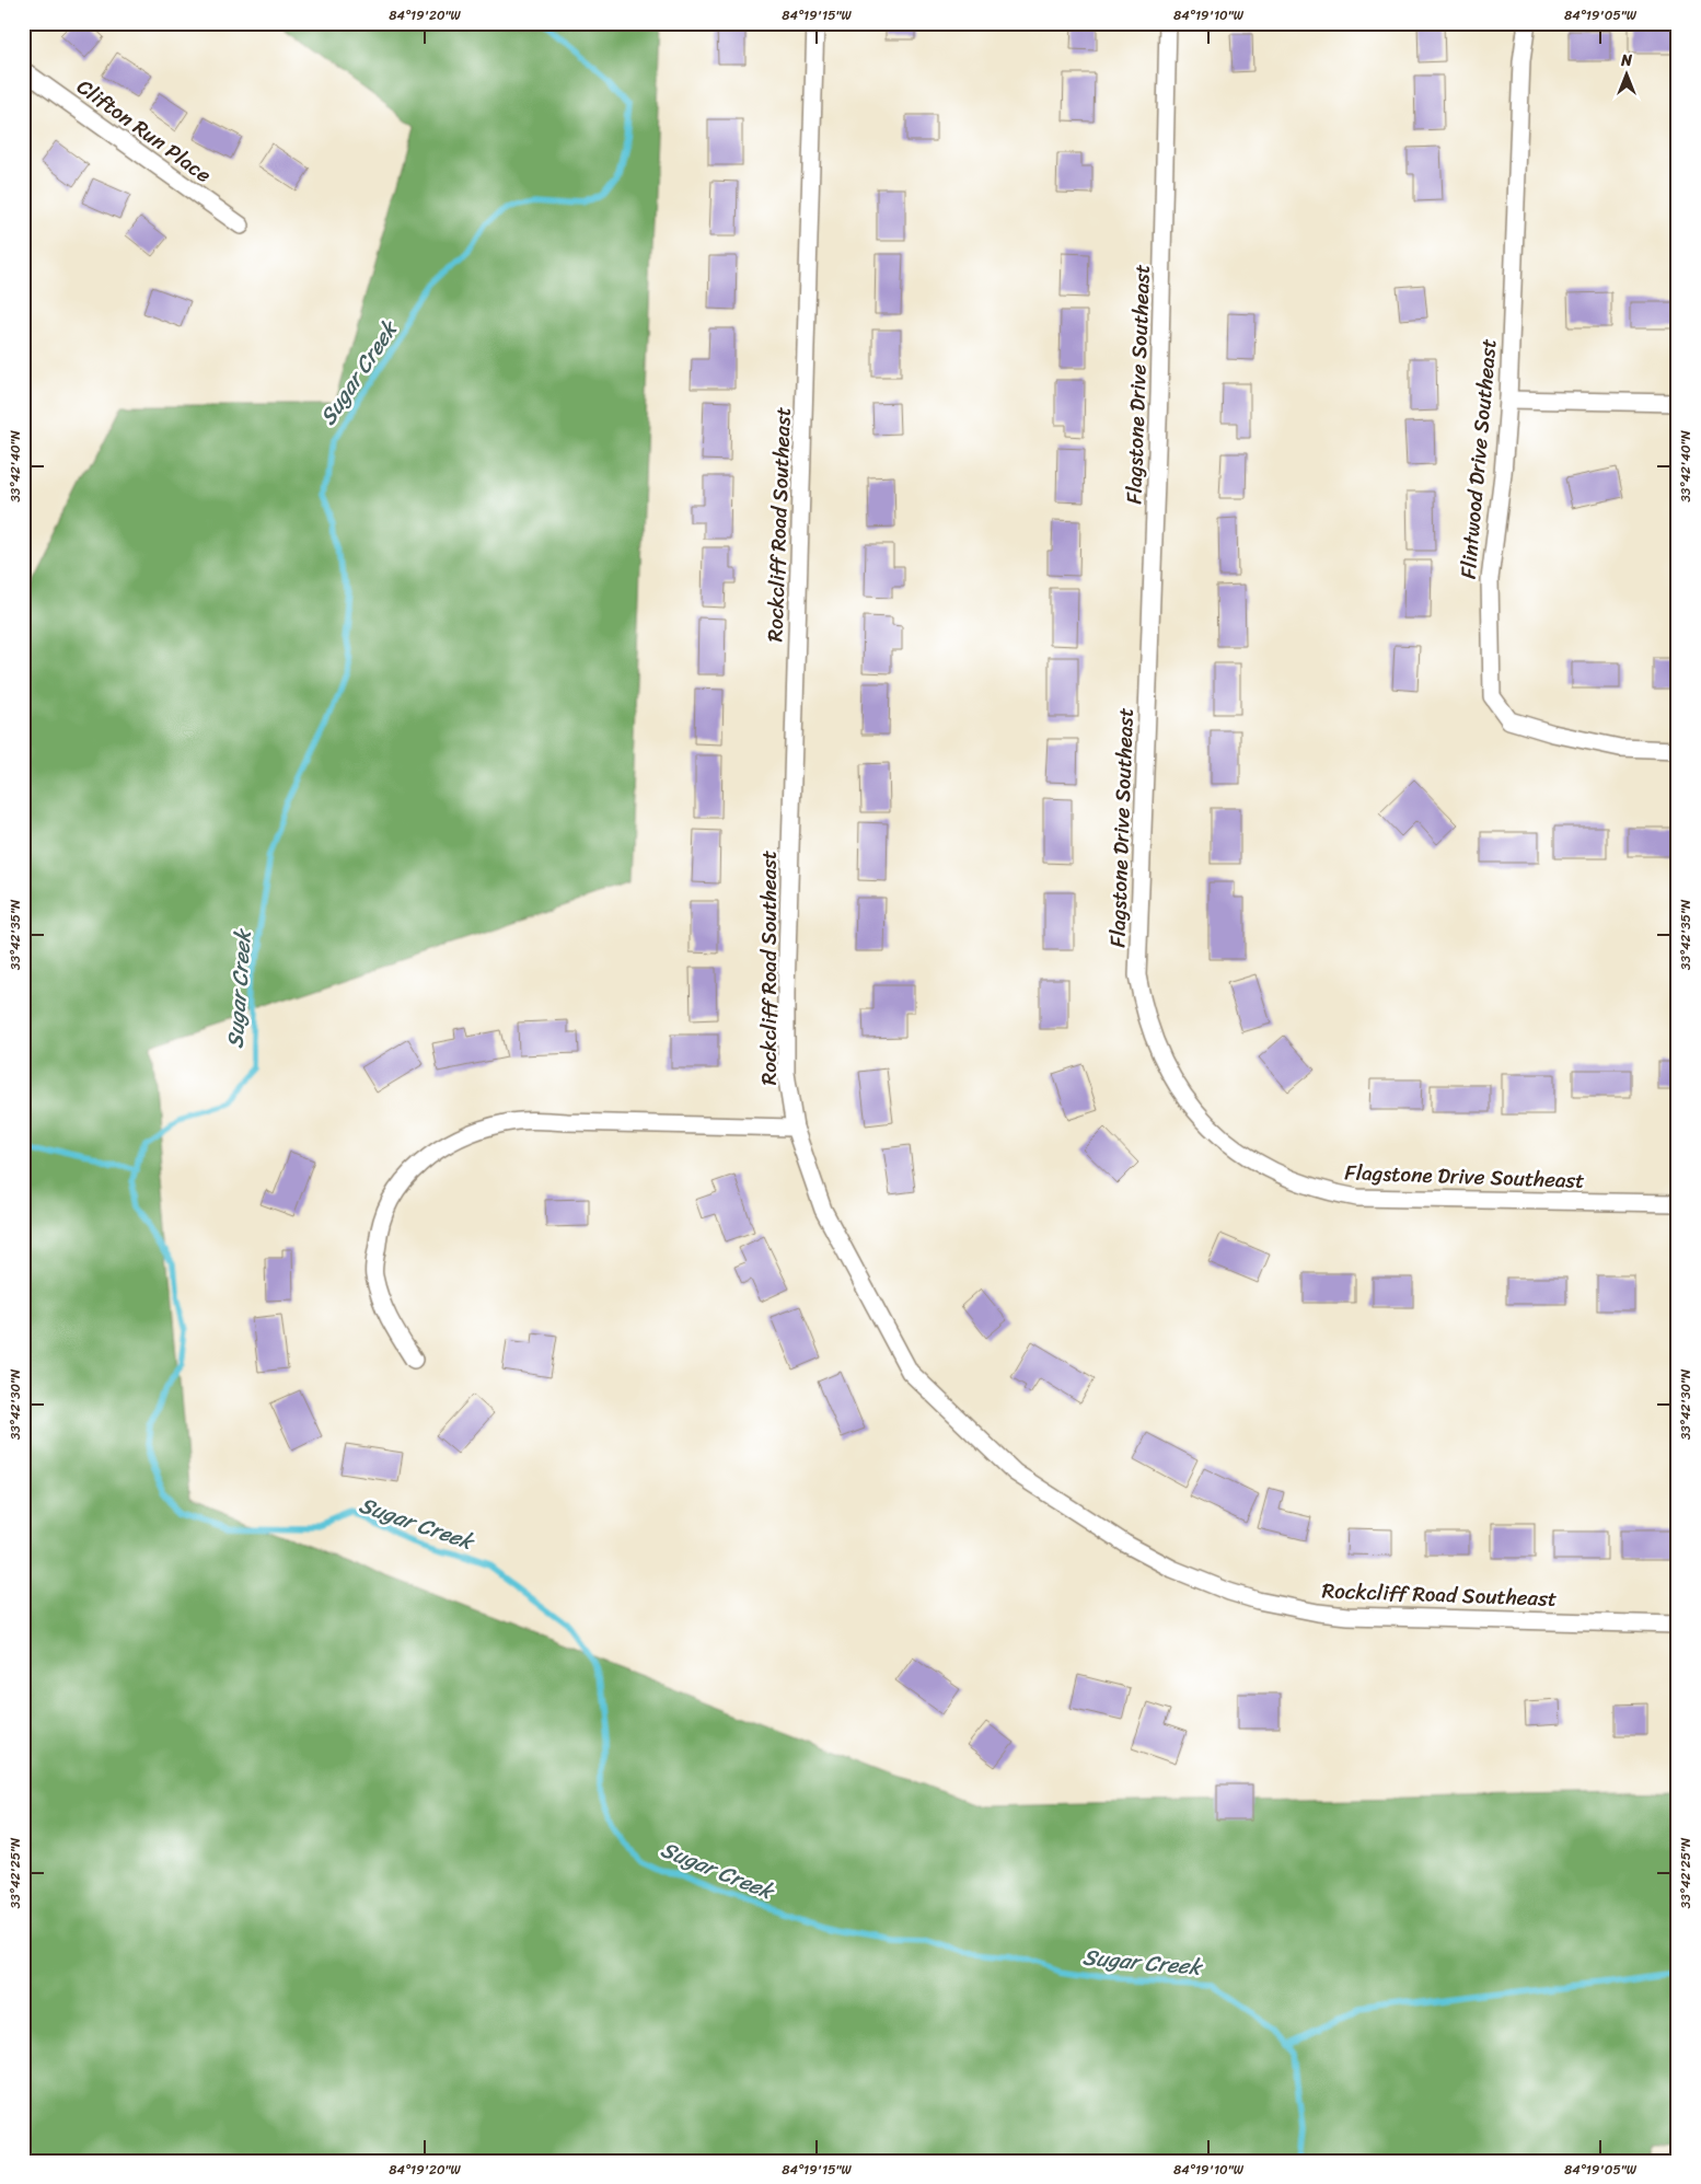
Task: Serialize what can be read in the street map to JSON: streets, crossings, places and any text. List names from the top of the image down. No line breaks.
{"streets":{"street":["Clifton Run Place","Flagstone Drive Southeast","Flintwood Drive Southeast","Rockcliff Road Southeast"]},"water":["Sugar Creek"],"north":"top","coordinates":["84°19'20\"W","84°19'15\"W","84°19'10\"W","84°19'05\"W","33°42'40\"N","33°42'35\"N","33°42'30\"N","33°42'25\"N"]}
